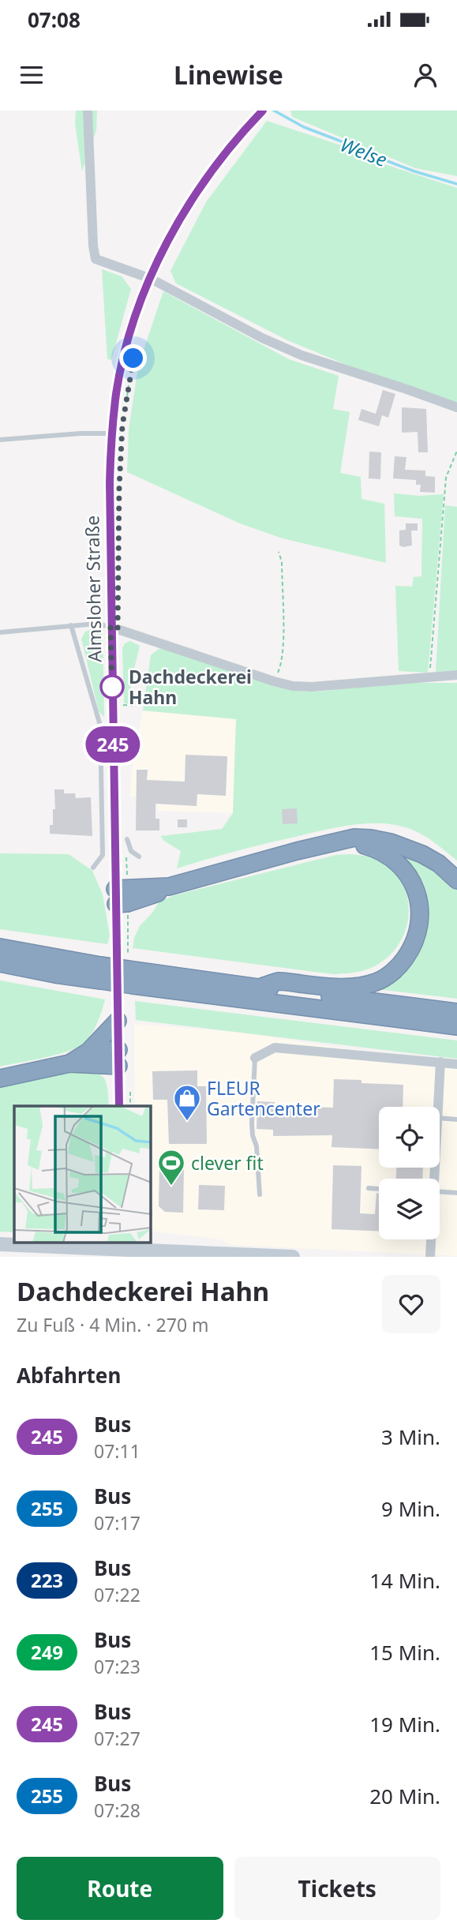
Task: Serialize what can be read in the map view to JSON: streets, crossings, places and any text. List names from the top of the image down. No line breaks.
{"streets":{"street":["Almsloher Straße"]},"water":["Welse"],"places":{"other":["Dachdeckerei Hahn"],"shop":["FLEUR Gartencenter"],"sports":["clever fit"]},"lines":["bus line 245"],"page":{"status":"07:08","header":"Linewise","on_map":"245","heading":[["Dachdeckerei Hahn","Zu Fuß · 4 Min. · 270 m"],"Abfahrten"],"list":[{"mark":"245","name":"Bus","note":"07:11","value":"3 Min."},{"mark":"255","name":"Bus","note":"07:17","value":"9 Min."},{"mark":"223","name":"Bus","note":"07:22","value":"14 Min."},{"mark":"249","name":"Bus","note":"07:23","value":"15 Min."},{"mark":"245","name":"Bus","note":"07:27","value":"19 Min."},{"mark":"255","name":"Bus","note":"07:28","value":"20 Min."}],"buttons":["Route","Tickets"]}}
